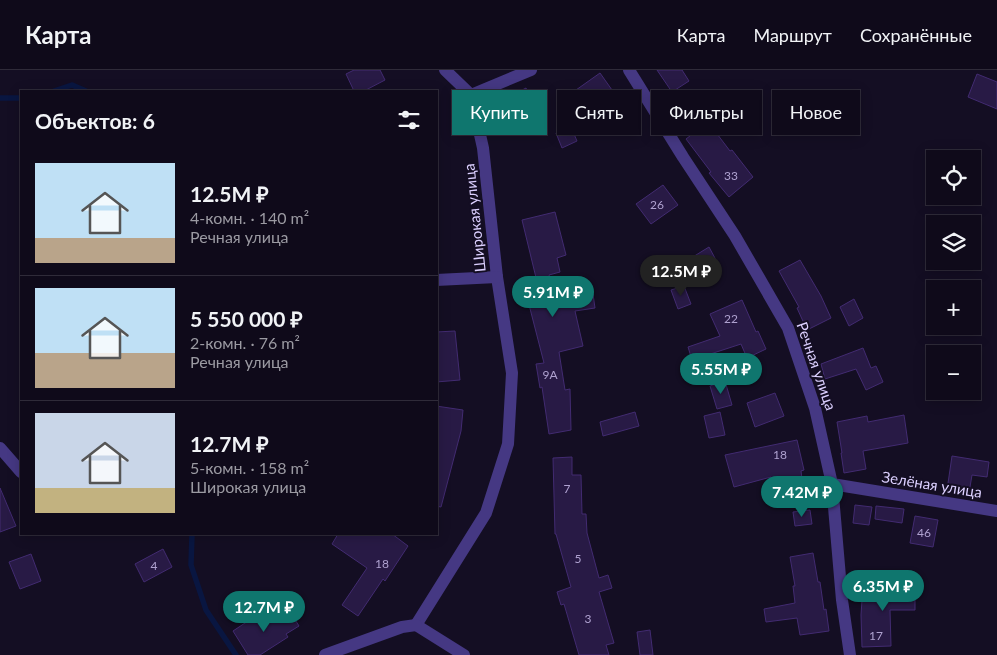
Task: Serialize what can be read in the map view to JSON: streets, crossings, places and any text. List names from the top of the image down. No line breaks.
{"streets":{"street":["Широкая улица","Речная улица","Зелёная улица"]},"crossings":[["Речная улица","Зелёная улица"]],"house_numbers":["33","26","22","9А","18","7","46","5","18","4","3","17"],"page":{"header":"Карта","nav":["Карта","Маршрут","Сохранённые"],"chip":["Купить","Снять","Фильтры","Новое"],"heading":"Объектов: 6","map_buttons":["+","−"],"list":[{"name":"12.5M ₽","note":"4-комн. · 140 m² · Речная улица"},{"name":"5 550 000 ₽","note":"2-комн. · 76 m² · Речная улица"},{"name":"12.7M ₽","note":"5-комн. · 158 m² · Широкая улица"}],"price":["12.5M ₽","5.91M ₽","5.55M ₽","7.42M ₽","6.35M ₽","12.7M ₽"]}}
